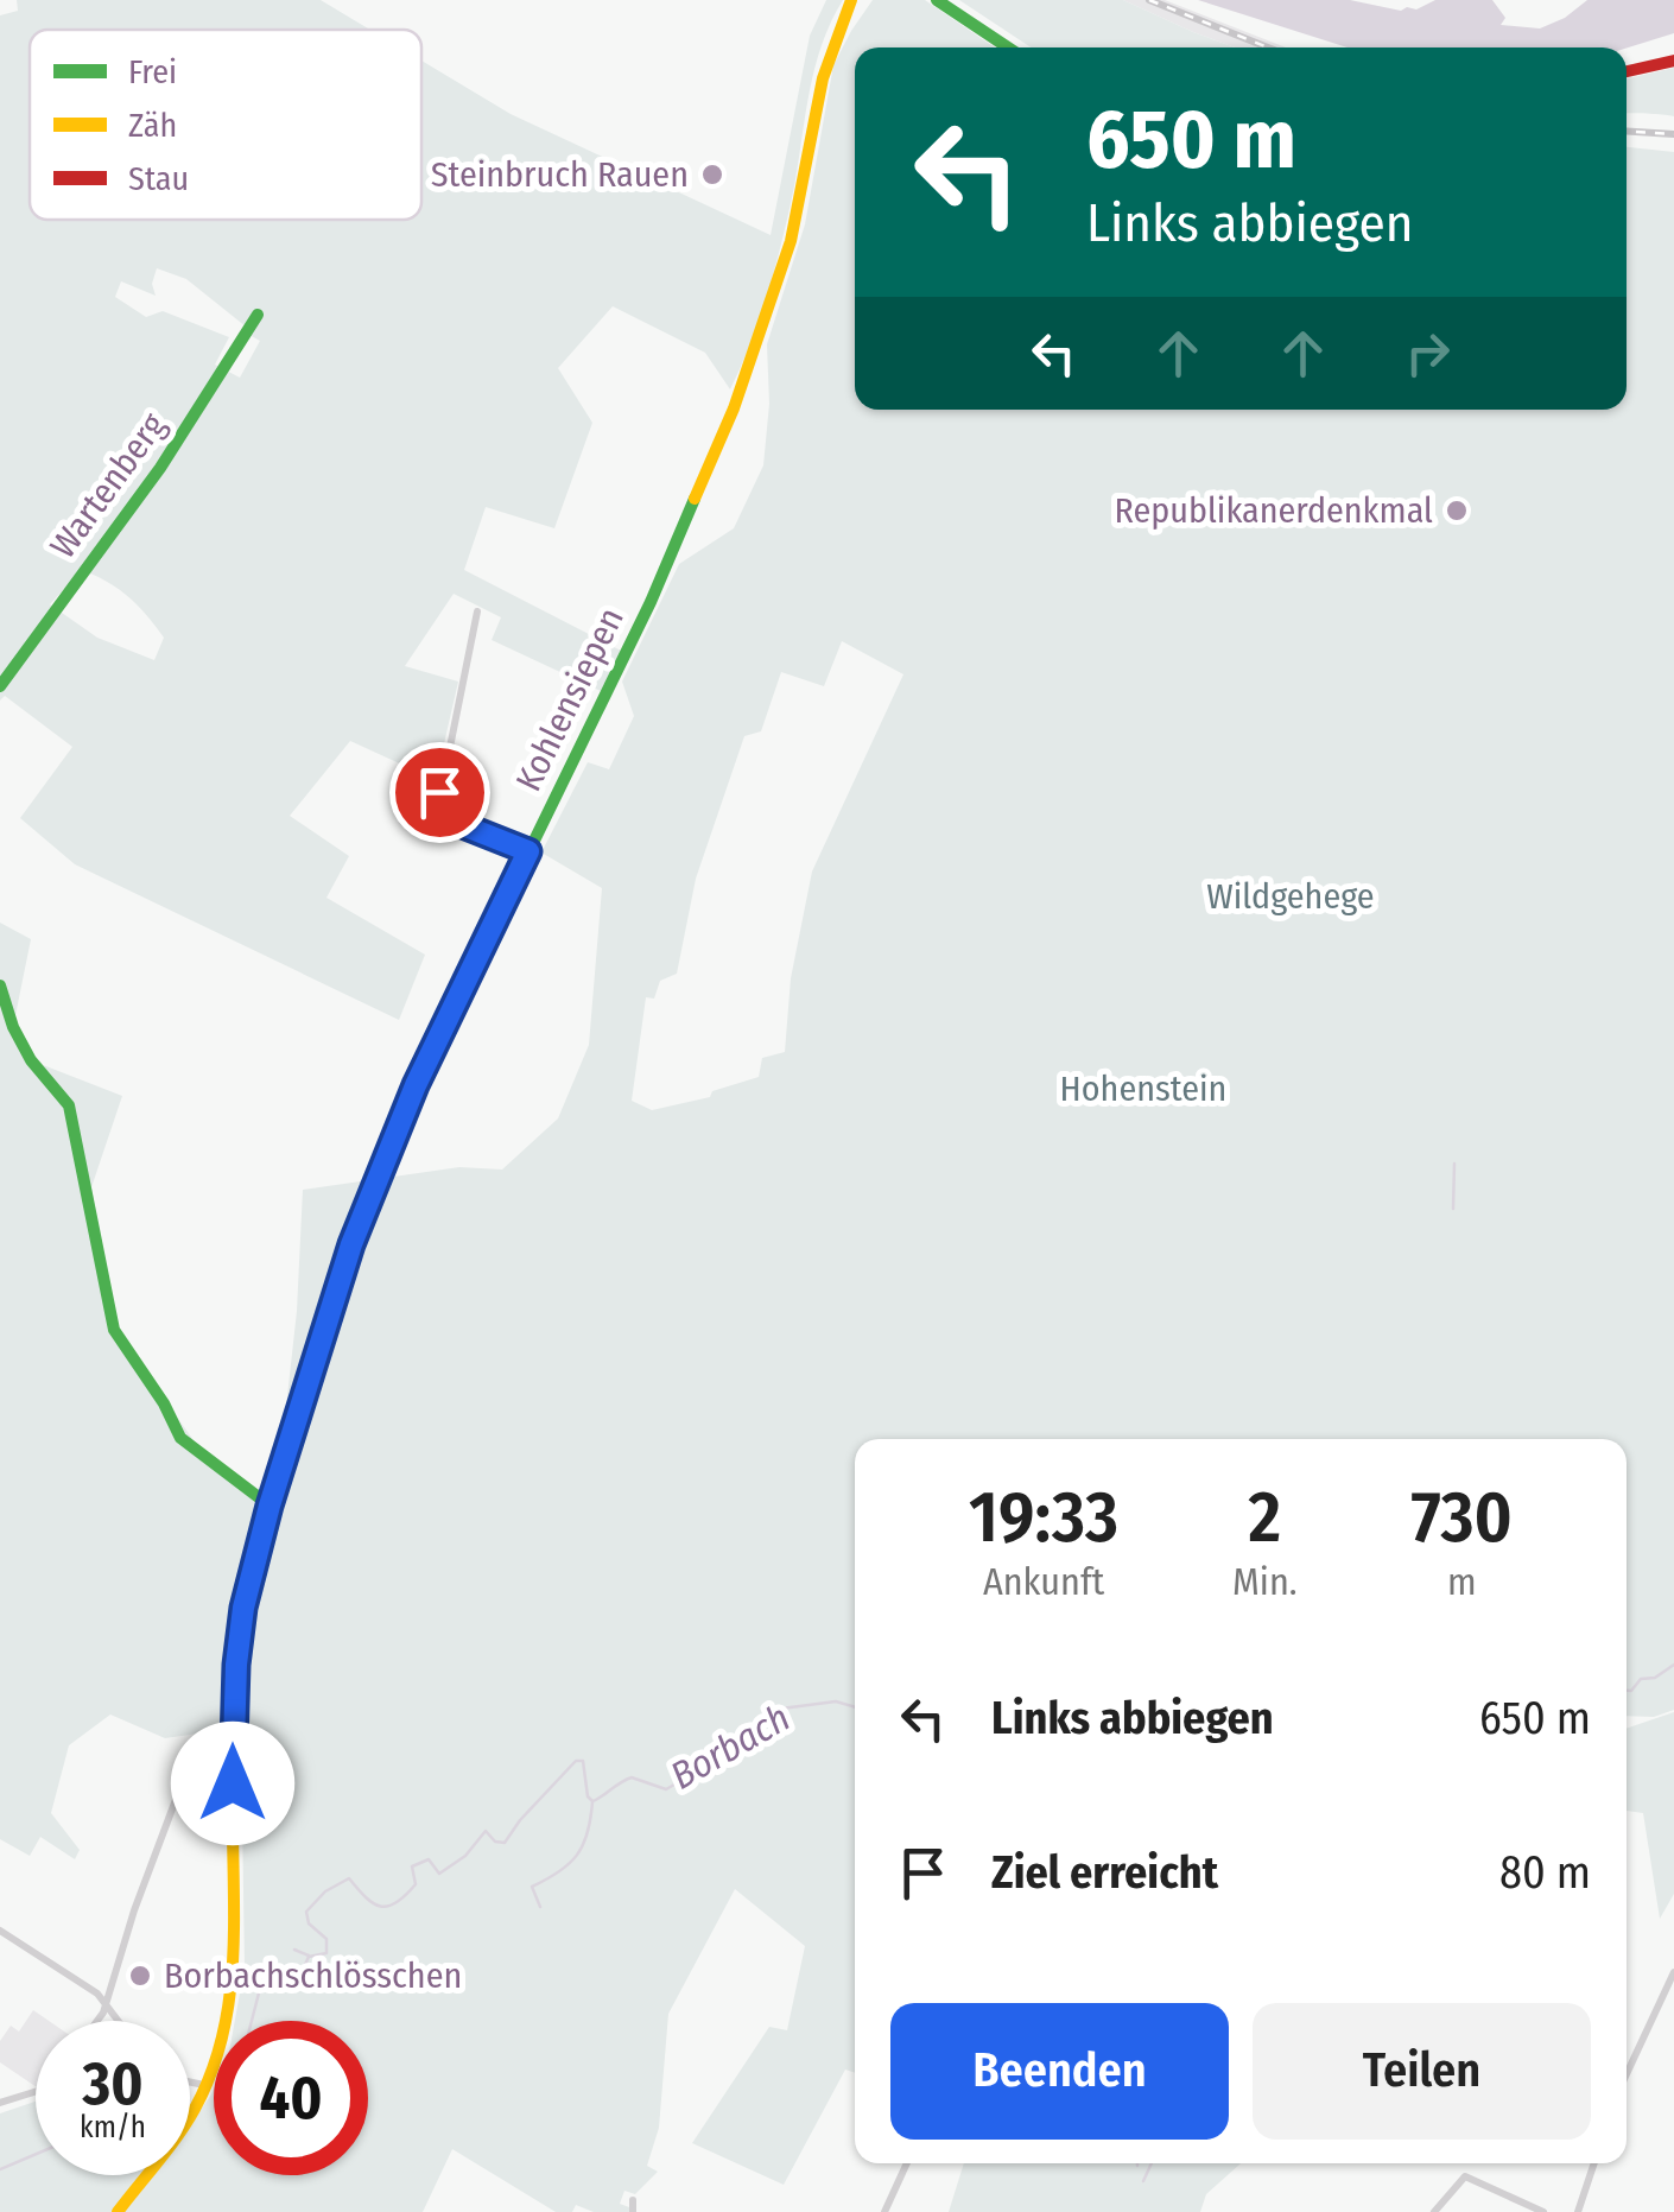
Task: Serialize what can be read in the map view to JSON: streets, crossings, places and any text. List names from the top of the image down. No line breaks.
{"streets":{"street":["Wartenberg","Kohlensiepen"]},"water":["Borbach"],"parks":["Wildgehege","Hohenstein"],"places":["Steinbruch Rauen","Republikanerdenkmal","Borbachschlösschen"],"legend":["Frei","Zäh","Stau"],"page":{"turn":["650 m","Links abbiegen"],"eta":["19:33","Ankunft","2","Min.","730","m"],"list":[{"name":"Links abbiegen","value":"650 m"},{"name":"Ziel erreicht","value":"80 m"}],"buttons":["Beenden","Teilen"],"speed":"30 km/h","limit":"40"}}
